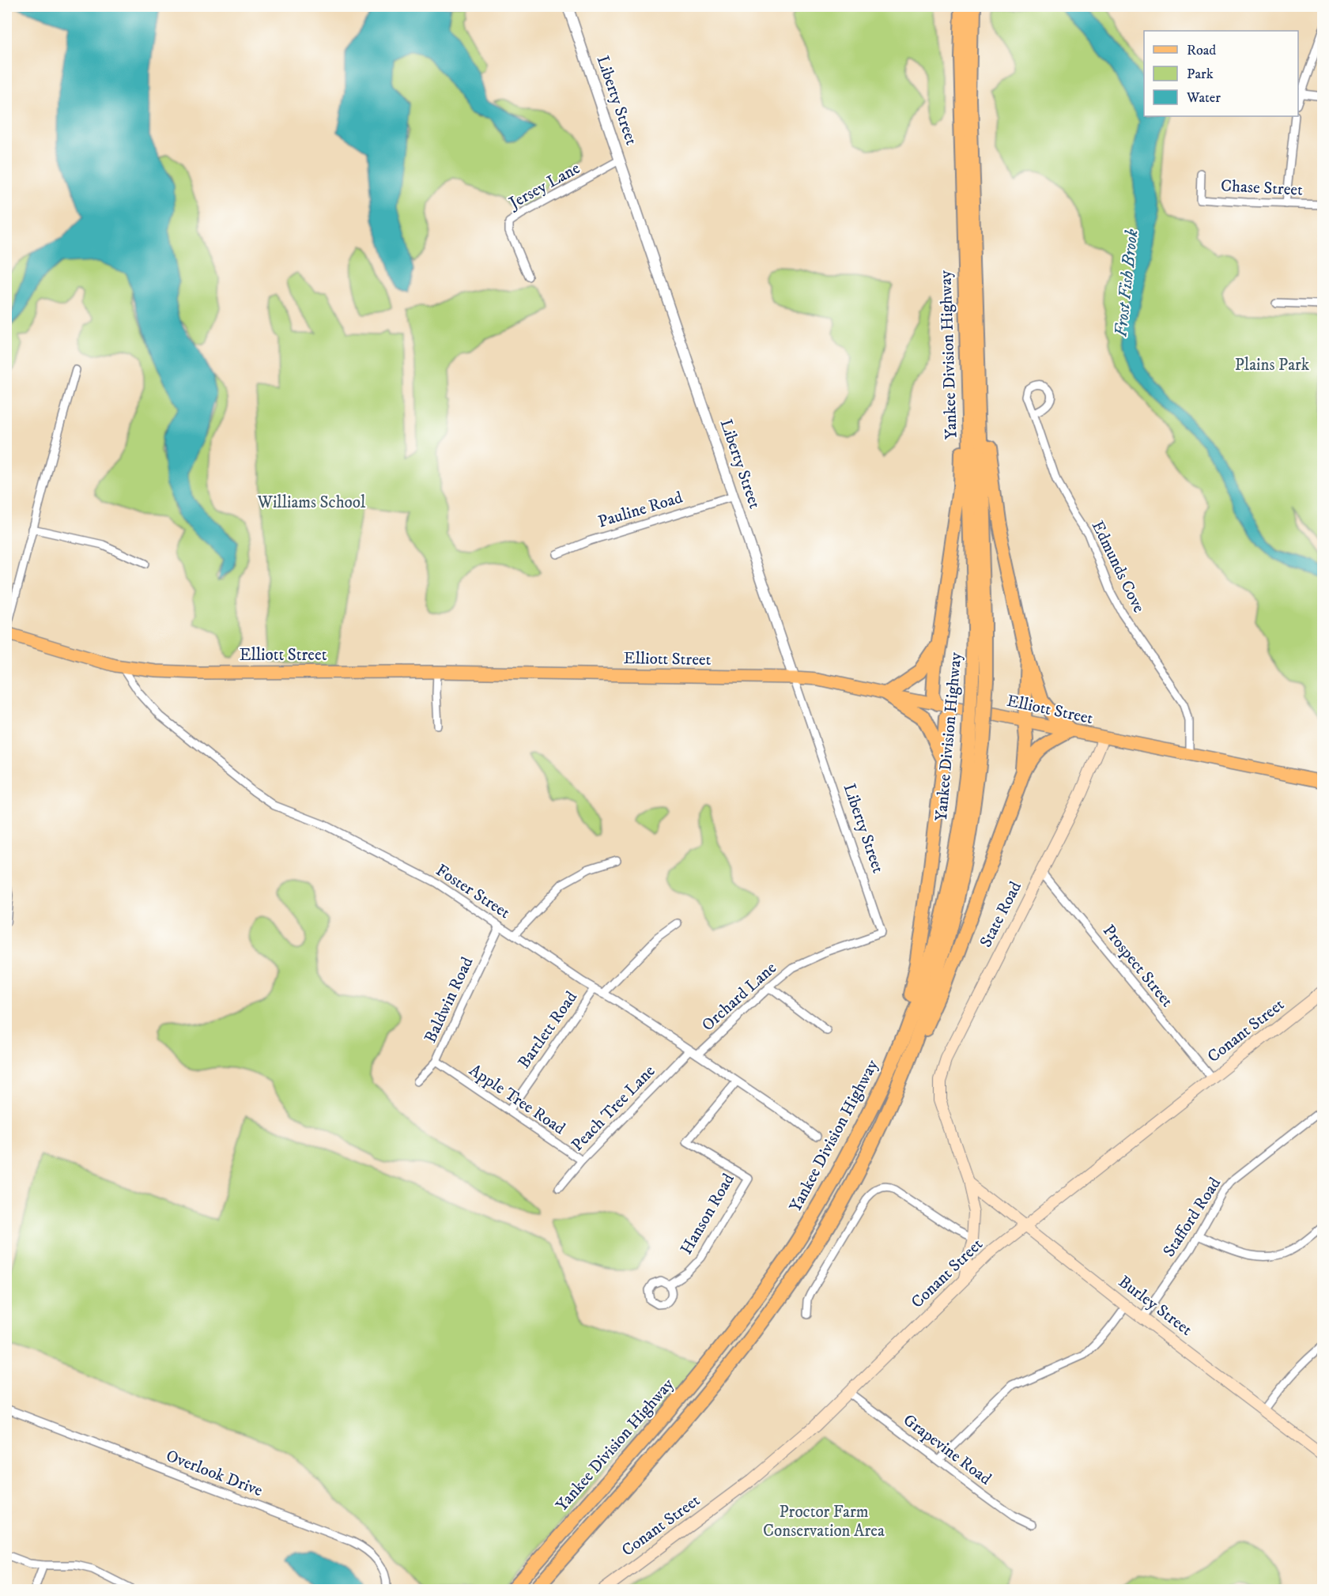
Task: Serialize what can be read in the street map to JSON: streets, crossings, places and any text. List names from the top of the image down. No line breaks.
{"streets":{"highway":["Yankee Division Highway"],"main road":["Elliott Street","State Road","Conant Street","Burley Street"],"street":["Liberty Street","Jersey Lane","Chase Street","Pauline Road","Edmunds Cove","Foster Street","Prospect Street","Orchard Lane","Baldwin Road","Bartlett Road","Apple Tree Road","Peach Tree Lane","Hanson Road","Stafford Road","Grapevine Road","Overlook Drive"]},"crossings":[["Liberty Street","Jersey Lane"],["Liberty Street","Pauline Road"],["Liberty Street","Elliott Street"],["Liberty Street","Orchard Lane"],["Edmunds Cove","Elliott Street"],["Elliott Street","Foster Street"],["Elliott Street","State Road"],["Foster Street","Orchard Lane"],["Foster Street","Baldwin Road"],["Foster Street","Bartlett Road"],["Foster Street","Peach Tree Lane"],["Foster Street","Hanson Road"],["State Road","Prospect Street"],["State Road","Burley Street"],["Prospect Street","Conant Street"],["Baldwin Road","Apple Tree Road"],["Bartlett Road","Apple Tree Road"],["Conant Street","Burley Street"],["Conant Street","Grapevine Road"],["Apple Tree Road","Peach Tree Lane"],["Stafford Road","Burley Street"]],"water":["Frost Fish Brook"],"parks":["Plains Park","Williams School","Proctor Farm Conservation Area"],"legend":["Road","Park","Water"]}
